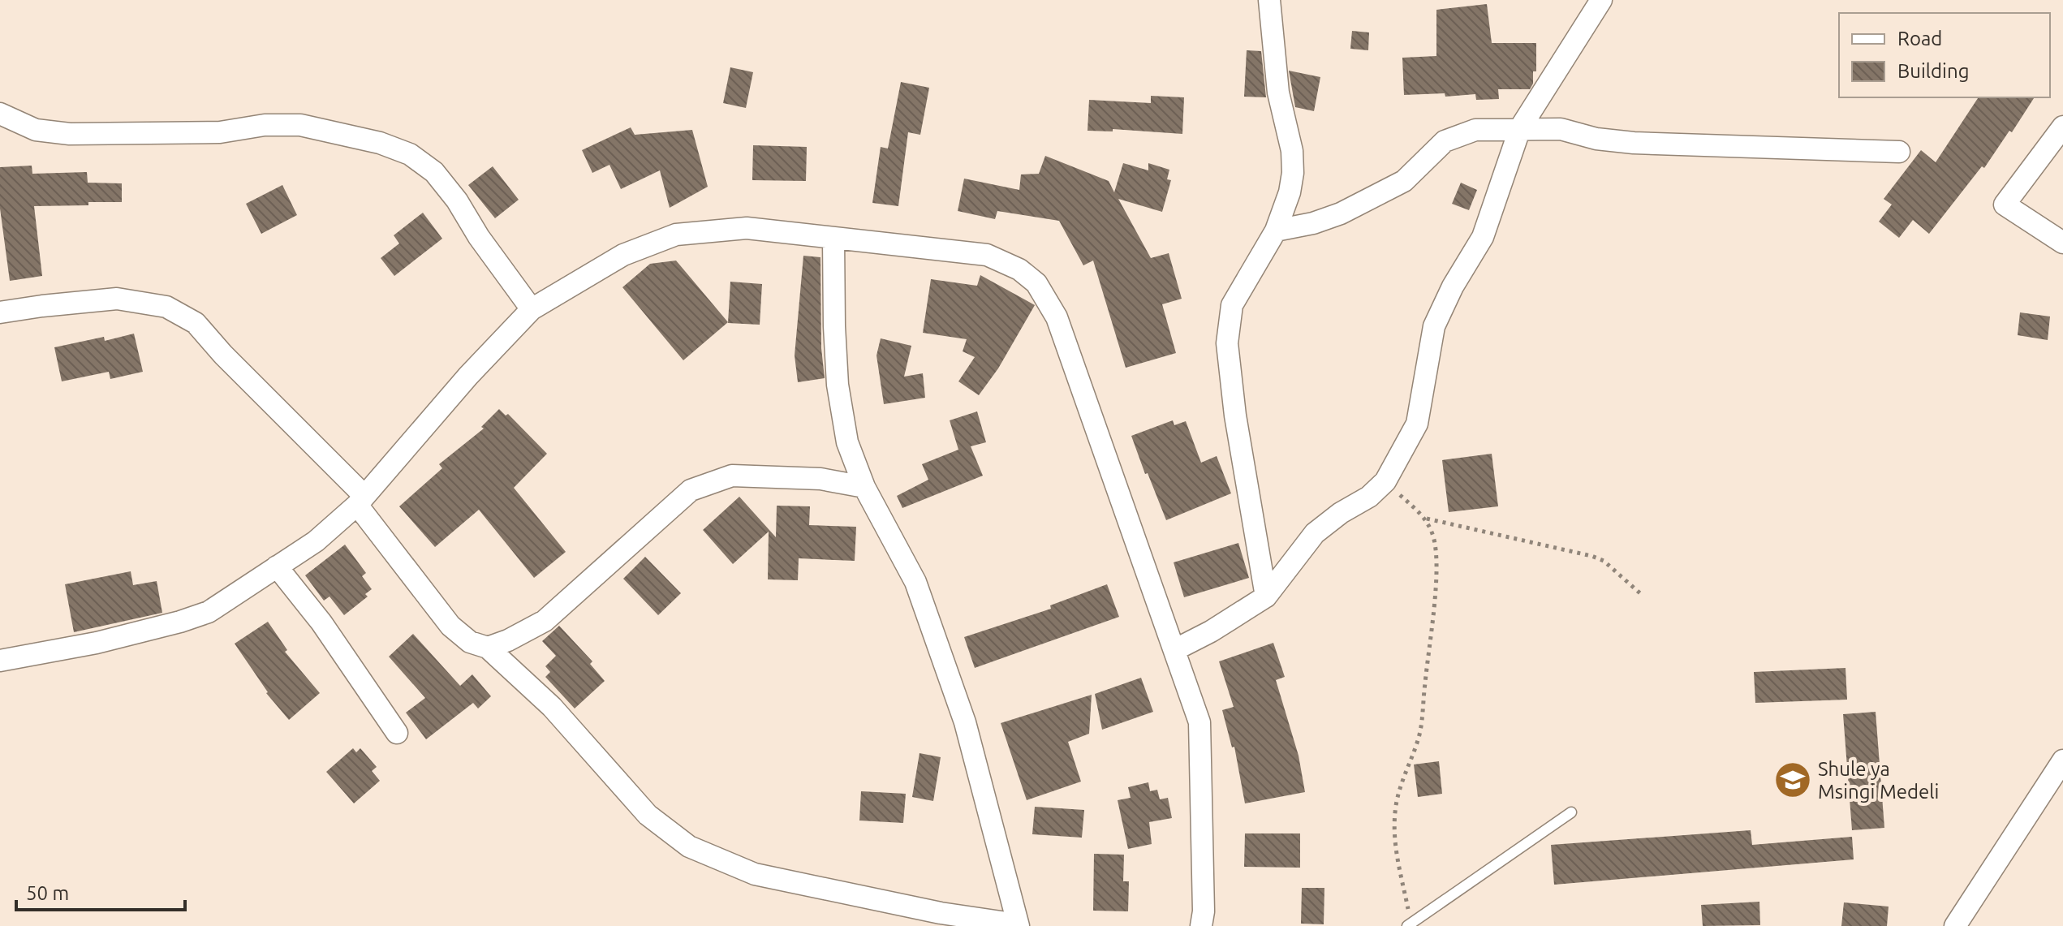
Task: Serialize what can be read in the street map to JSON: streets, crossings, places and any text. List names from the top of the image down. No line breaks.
{"places":{"school or university":["Shule ya Msingi Medeli"]},"legend":["Road","Building"],"scale_bar":"50 m"}
